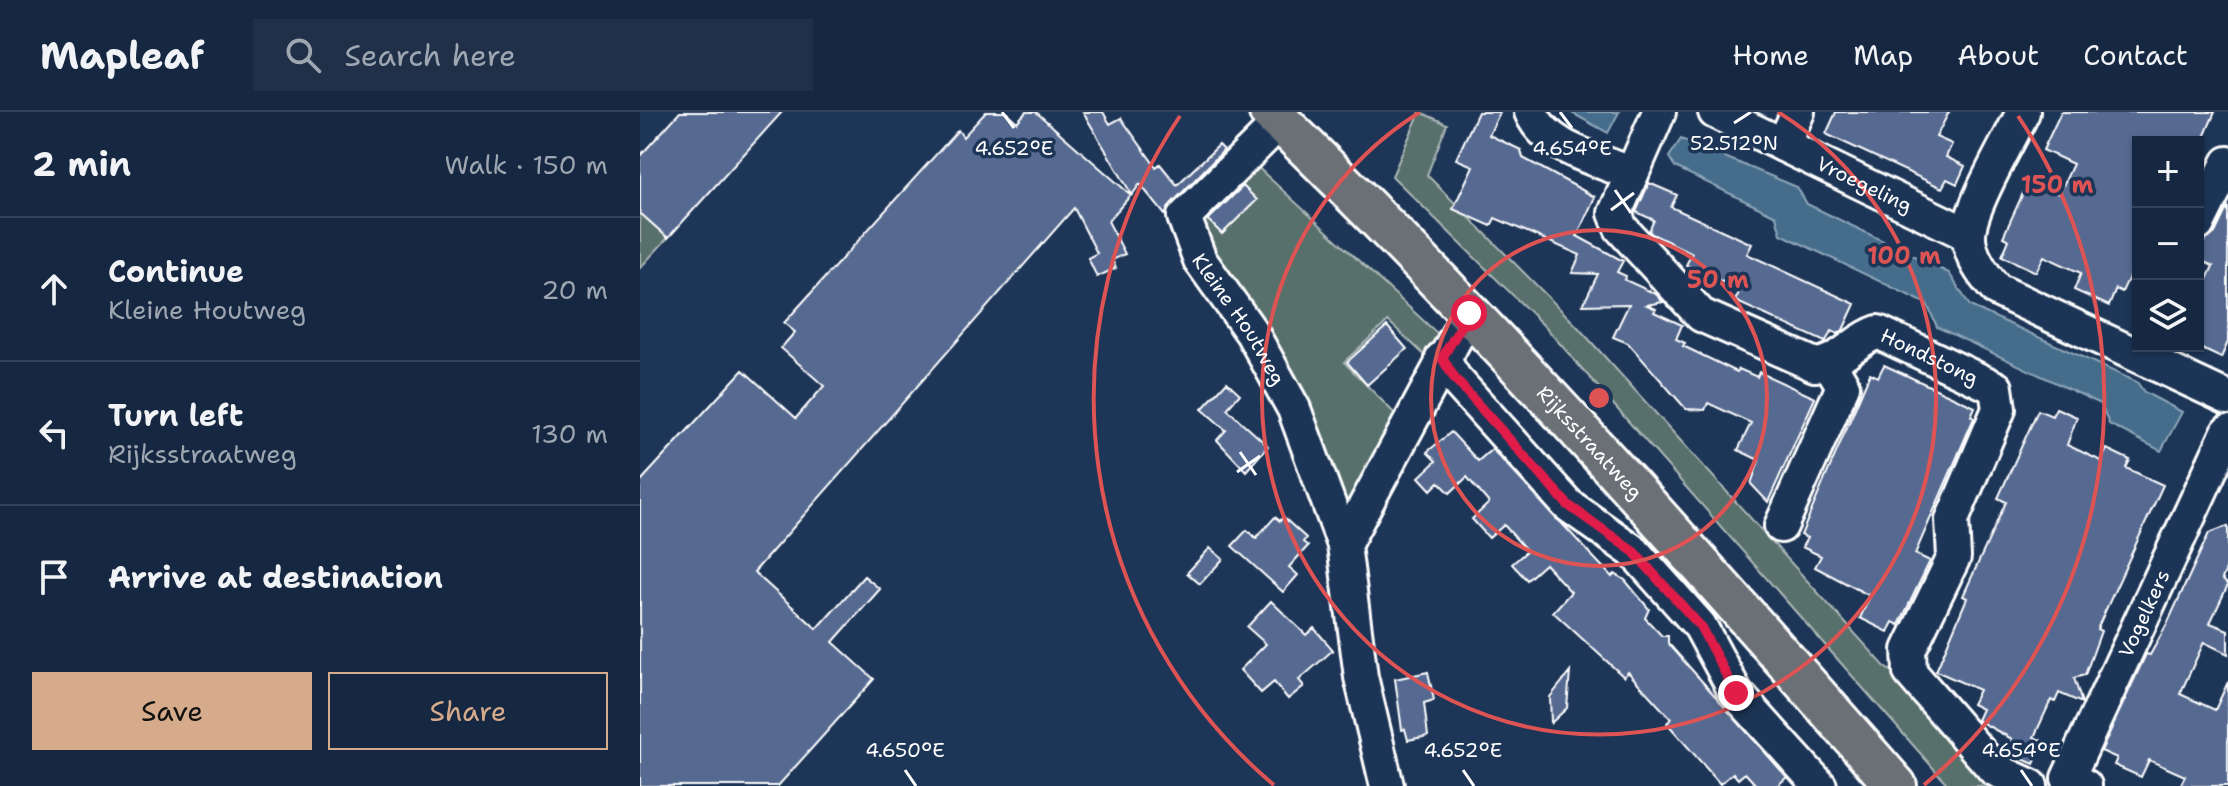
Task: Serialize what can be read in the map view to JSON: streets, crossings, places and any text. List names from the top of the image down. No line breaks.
{"streets":{"main road":["Rijksstraatweg"],"street":["Vroegeling","Kleine Houtweg","Hondstong","Vogelkers"]},"crossings":[["Kleine Houtweg","Rijksstraatweg"]],"page":{"header":"Mapleaf","search":"Search here","nav":["Home","Map","About","Contact"],"heading":["2 min","Walk · 150 m"],"map_buttons":["+","−"],"list":[["Continue","Kleine Houtweg","20 m"],["Turn left","Rijksstraatweg","130 m"],"Arrive at destination"],"buttons":["Save","Share"]},"coordinates":["52.512°N","4.652°E","4.654°E","4.650°E"],"rings":["150 m","100 m","50 m"]}
